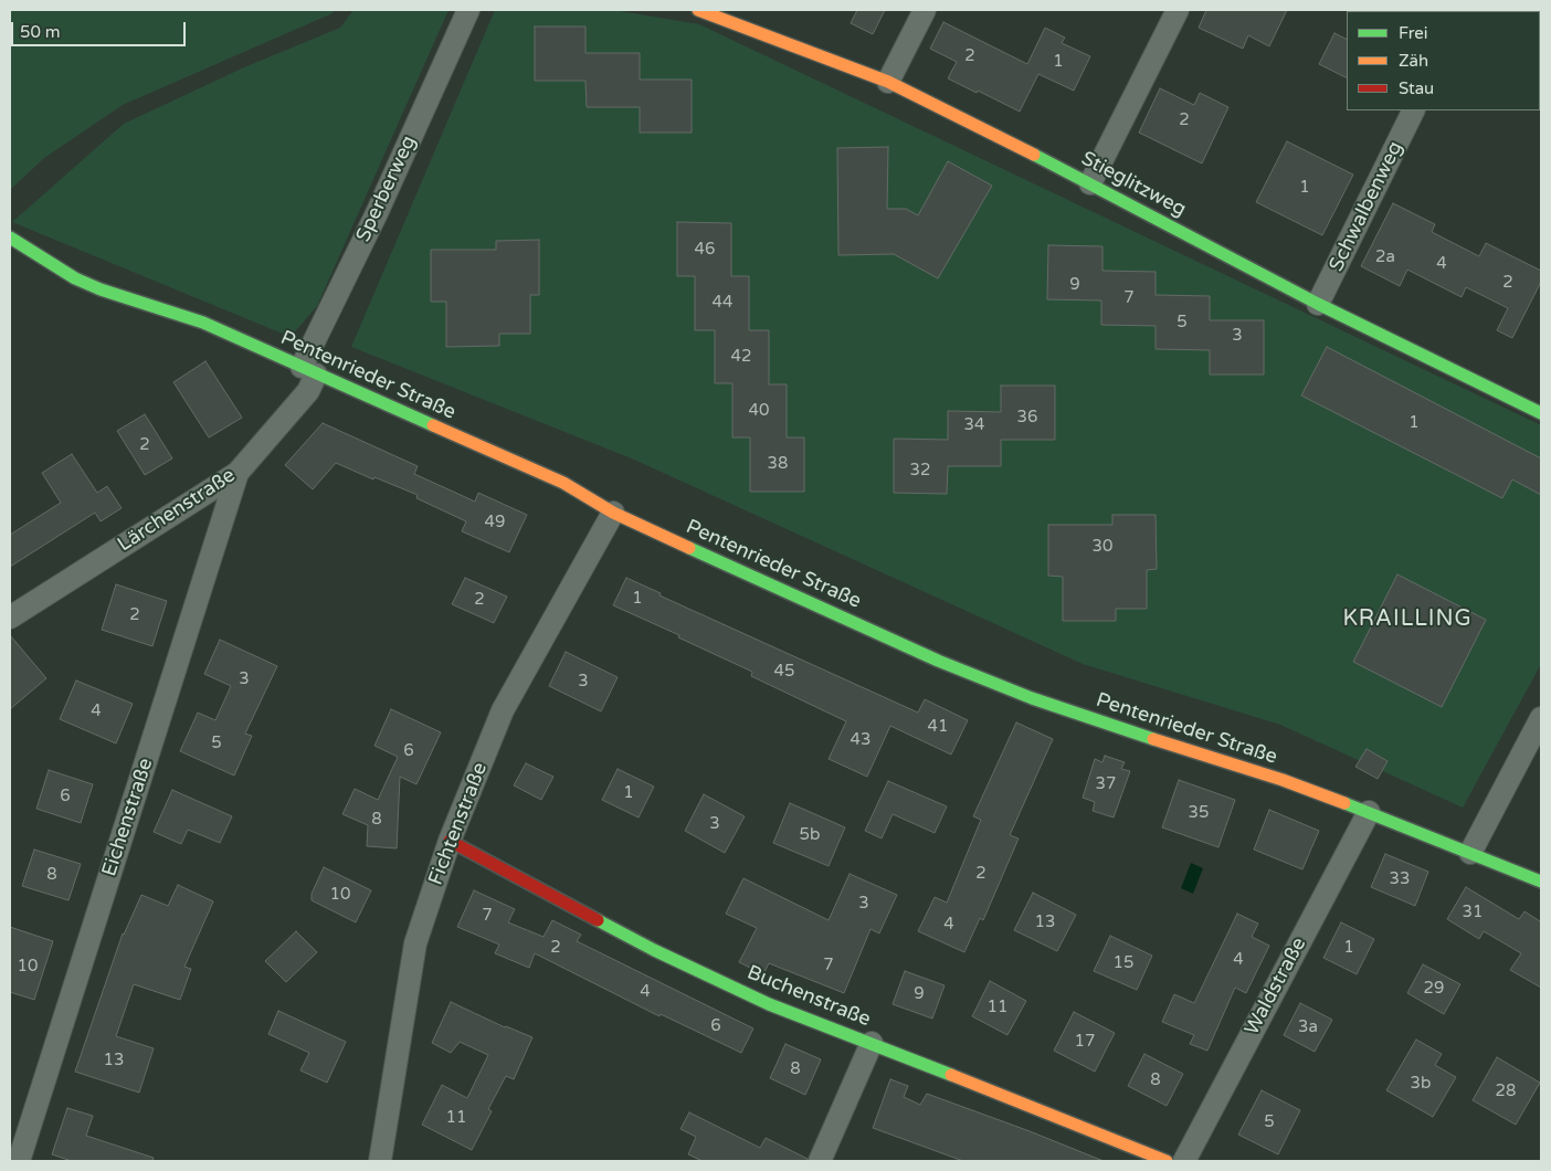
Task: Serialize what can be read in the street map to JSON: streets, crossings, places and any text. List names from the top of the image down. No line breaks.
{"streets":{"street":["Stieglitzweg","Sperberweg","Schwalbenweg","Pentenrieder Straße","Lärchenstraße","Eichenstraße","Fichtenstraße","Waldstraße","Buchenstraße"]},"crossings":[["Stieglitzweg","Schwalbenweg"],["Sperberweg","Pentenrieder Straße"],["Sperberweg","Lärchenstraße"],["Pentenrieder Straße","Lärchenstraße"],["Pentenrieder Straße","Fichtenstraße"],["Pentenrieder Straße","Waldstraße"],["Lärchenstraße","Eichenstraße"],["Fichtenstraße","Buchenstraße"]],"districts":["KRAILLING"],"house_numbers":["2","1","2","1","46","2a","4","2","9","7","44","5","3","42","40","36","1","34","2","38","32","49","30","1","2","2","45","3","3","4","41","43","5","6","37","1","6","35","8","3","5b","2","8","33","10","3","31","7","13","4","2","1","4","15","7","10","29","4","9","11","6","3a","17","13","8","8","3b","28","11","5"],"legend":["Frei","Zäh","Stau"],"scale_bar":"50 m"}
